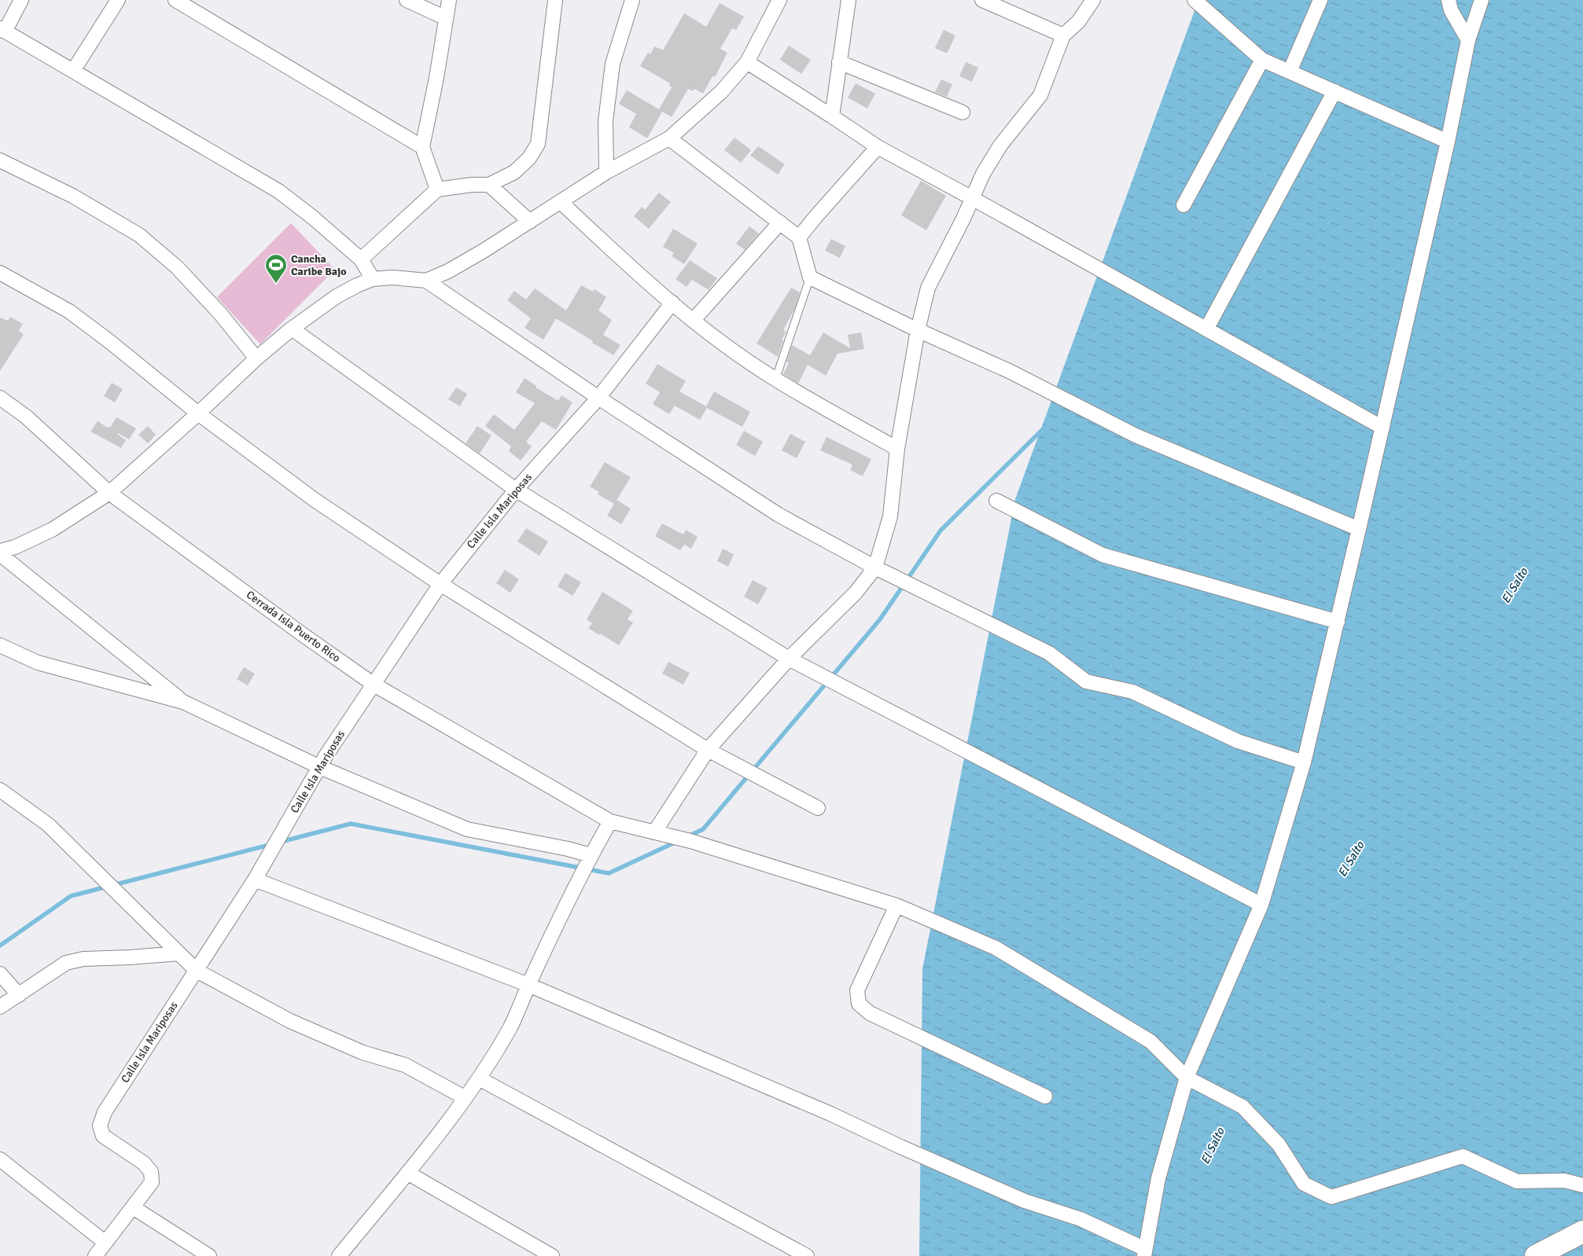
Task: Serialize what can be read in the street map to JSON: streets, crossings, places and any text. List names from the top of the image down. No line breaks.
{"streets":{"street":["Calle Isla Mariposas","Cerrada Isla Puerto Rico"]},"crossings":[["Calle Isla Mariposas","Cerrada Isla Puerto Rico"]],"water":["El Salto"],"places":{"sports":["Cancha Caribe Bajo"]}}
